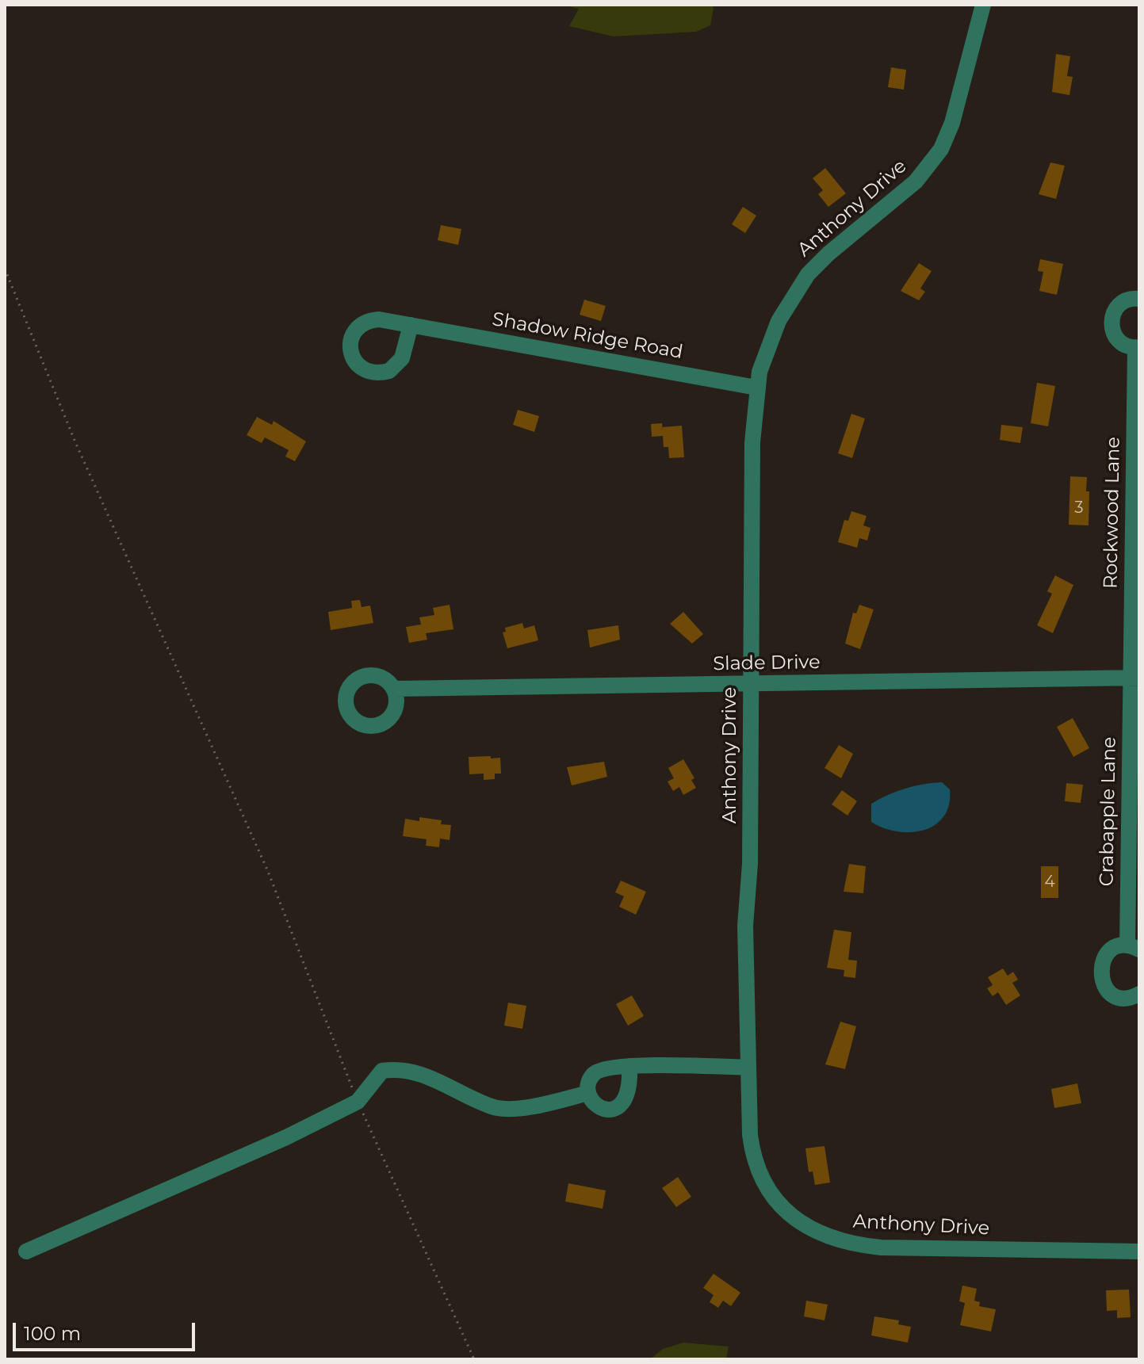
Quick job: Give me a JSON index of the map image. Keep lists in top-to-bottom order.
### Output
{
  "streets": {
    "street": [
      "Anthony Drive",
      "Shadow Ridge Road",
      "Rockwood Lane",
      "Slade Drive",
      "Crabapple Lane"
    ]
  },
  "crossings": [
    ["Anthony Drive", "Shadow Ridge Road"],
    ["Anthony Drive", "Slade Drive"],
    ["Rockwood Lane", "Slade Drive"],
    ["Rockwood Lane", "Crabapple Lane"],
    ["Slade Drive", "Crabapple Lane"]
  ],
  "house_numbers": ["3", "4"],
  "scale_bar": "100 m"
}
